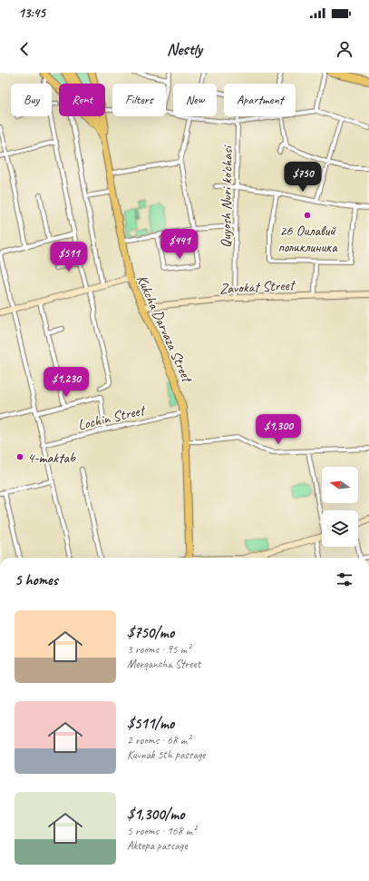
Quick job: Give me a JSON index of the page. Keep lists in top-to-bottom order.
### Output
{
  "streets": {
    "main road": ["Kukcha Darvaza Street"],
    "street": ["Quyosh Nuri ko'chasi", "Zavokat Street", "Lochin Street"]
  },
  "crossings": [
    ["Quyosh Nuri ko'chasi", "Zavokat Street"],
    ["Zavokat Street", "Kukcha Darvaza Street"],
    ["Kukcha Darvaza Street", "Lochin Street"]
  ],
  "places": ["26 Оилавий поликлиника", "4-maktab"],
  "north": "left",
  "page": {
    "status": "13:45",
    "header": "Nestly",
    "chip": [
      "Buy",
      "Rent",
      "Filters",
      "New",
      "Apartment"
    ],
    "price": [
      "$750",
      "$441",
      "$511",
      "$1,230",
      "$1,300"
    ],
    "heading": "5 homes",
    "list": [
      {
        "name": "$750/mo",
        "note": "3 rooms · 95 m² · Mergancha Street"
      },
      {
        "name": "$511/mo",
        "note": "2 rooms · 68 m² · Kuvnak 5th passage"
      },
      {
        "name": "$1,300/mo",
        "note": "5 rooms · 168 m² · Aktepa passage"
      }
    ]
  }
}
